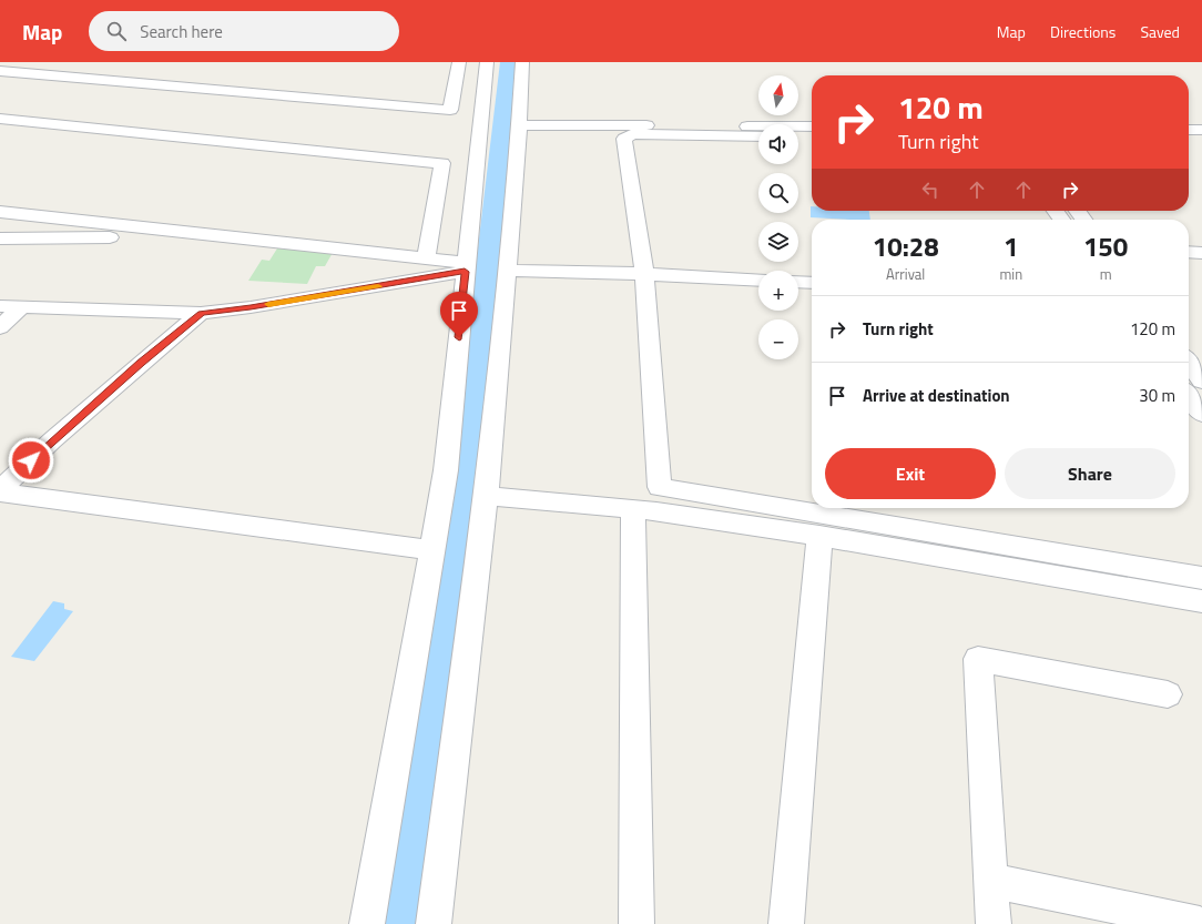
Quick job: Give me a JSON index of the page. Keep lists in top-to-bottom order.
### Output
{
  "north": "top",
  "page": {
    "header": "Map",
    "search": "Search here",
    "nav": ["Map", "Directions", "Saved"],
    "map_buttons": ["+", "−"],
    "turn": ["120 m", "Turn right"],
    "eta": [
      "10:28",
      "Arrival",
      "1",
      "min",
      "150",
      "m"
    ],
    "list": [
      {
        "name": "Turn right",
        "value": "120 m"
      },
      {
        "name": "Arrive at destination",
        "value": "30 m"
      }
    ],
    "buttons": ["Exit", "Share"]
  }
}
